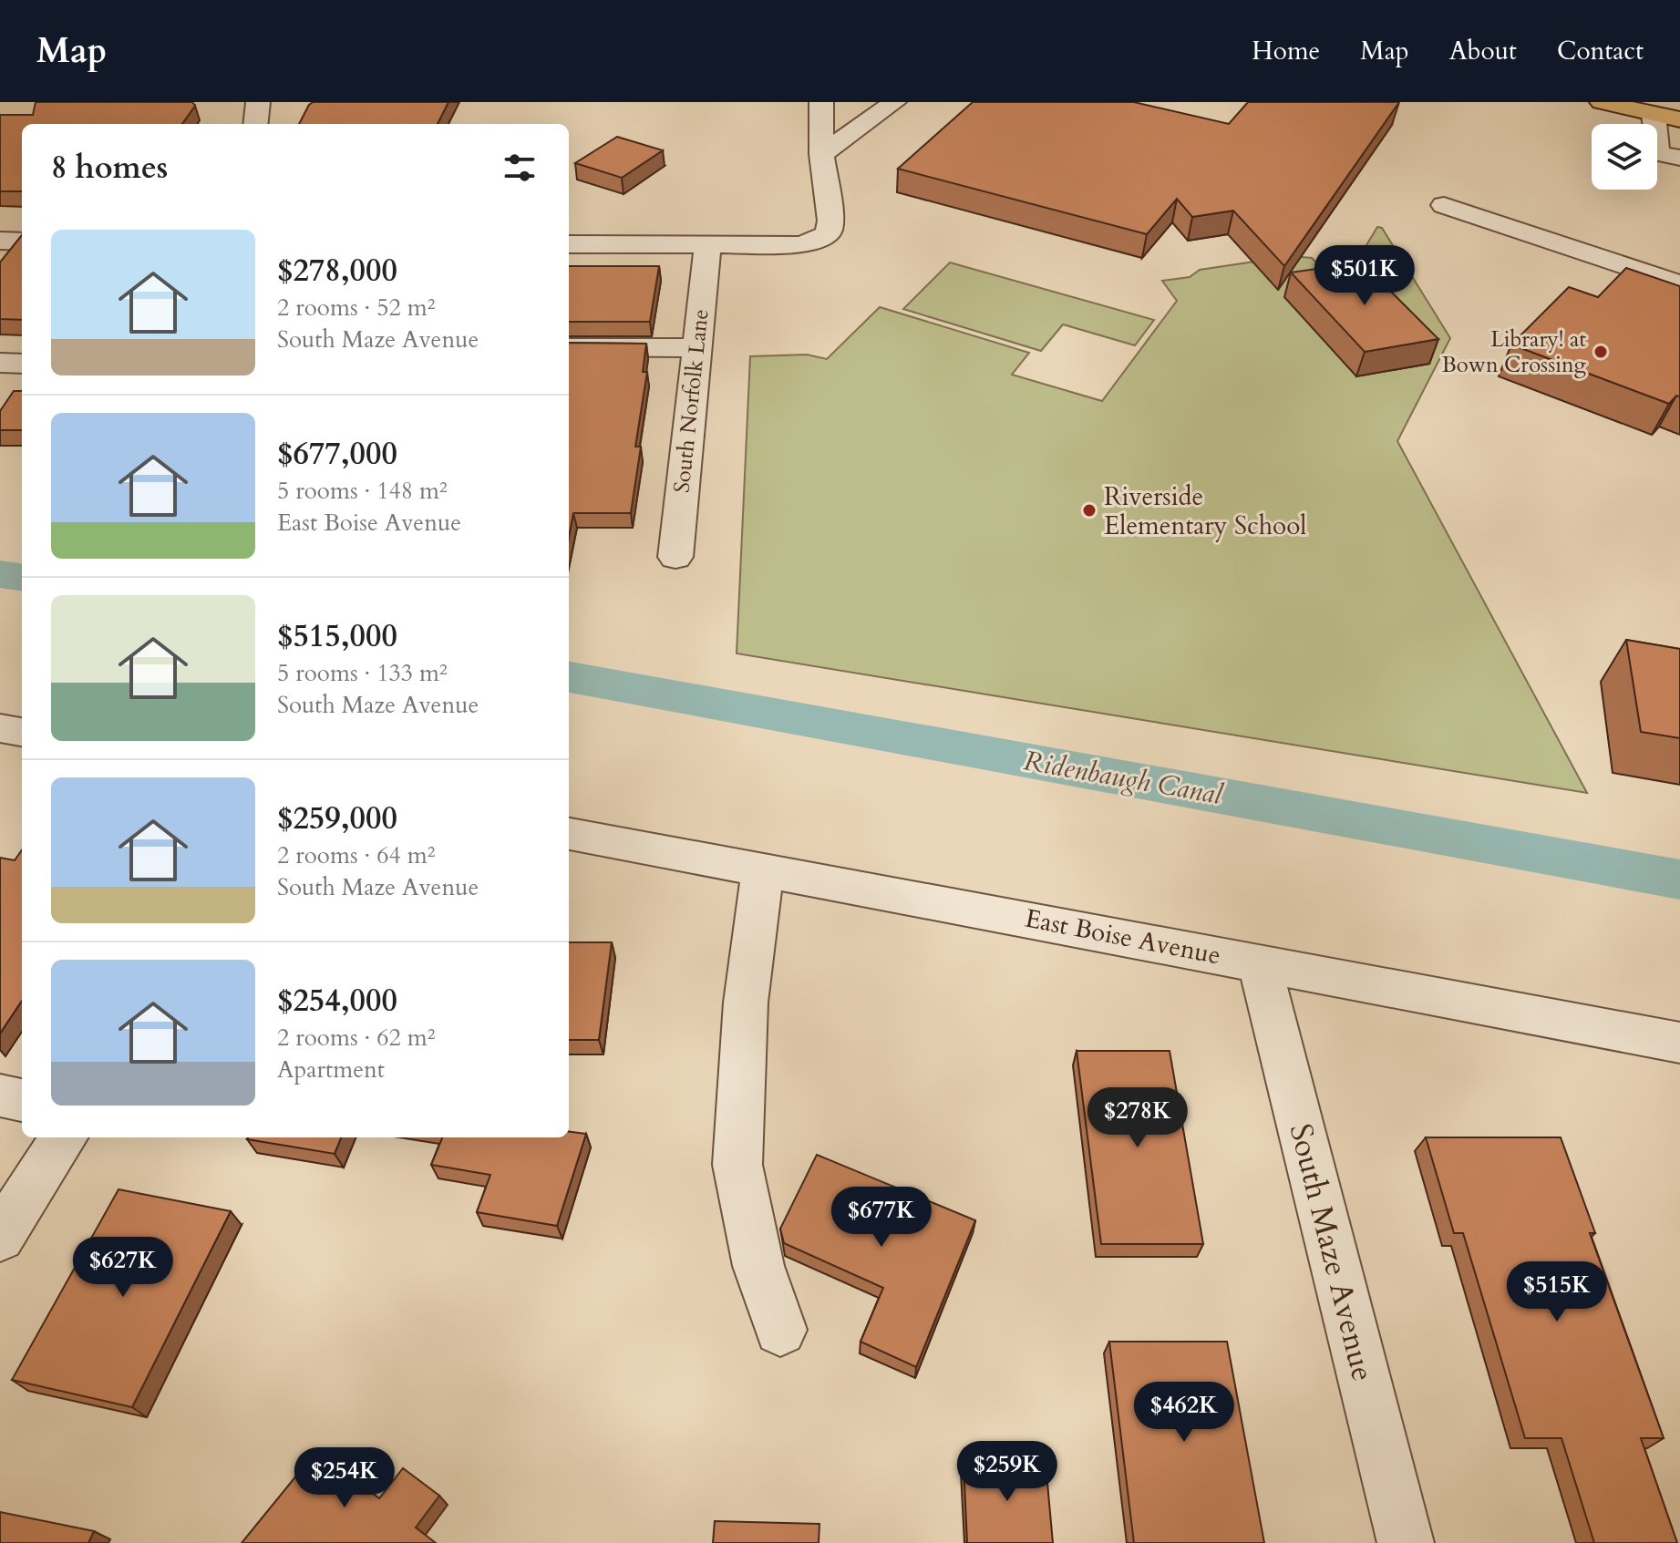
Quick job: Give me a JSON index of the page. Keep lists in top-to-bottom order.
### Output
{
  "streets": {
    "street": ["South Norfolk Lane", "East Boise Avenue", "South Maze Avenue"]
  },
  "crossings": [
    ["East Boise Avenue", "South Maze Avenue"]
  ],
  "water": ["Ridenbaugh Canal"],
  "places": ["Library! at Bown Crossing", "Riverside Elementary School"],
  "page": {
    "header": "Map",
    "nav": [
      "Home",
      "Map",
      "About",
      "Contact"
    ],
    "heading": "8 homes",
    "list": [
      {
        "name": "$278,000",
        "note": "2 rooms · 52 m² · South Maze Avenue"
      },
      {
        "name": "$677,000",
        "note": "5 rooms · 148 m² · East Boise Avenue"
      },
      {
        "name": "$515,000",
        "note": "5 rooms · 133 m² · South Maze Avenue"
      },
      {
        "name": "$259,000",
        "note": "2 rooms · 64 m² · South Maze Avenue"
      },
      {
        "name": "$254,000",
        "note": "2 rooms · 62 m² · Apartment"
      }
    ],
    "price": [
      "$501K",
      "$278K",
      "$677K",
      "$627K",
      "$515K",
      "$462K",
      "$259K",
      "$254K"
    ]
  }
}
